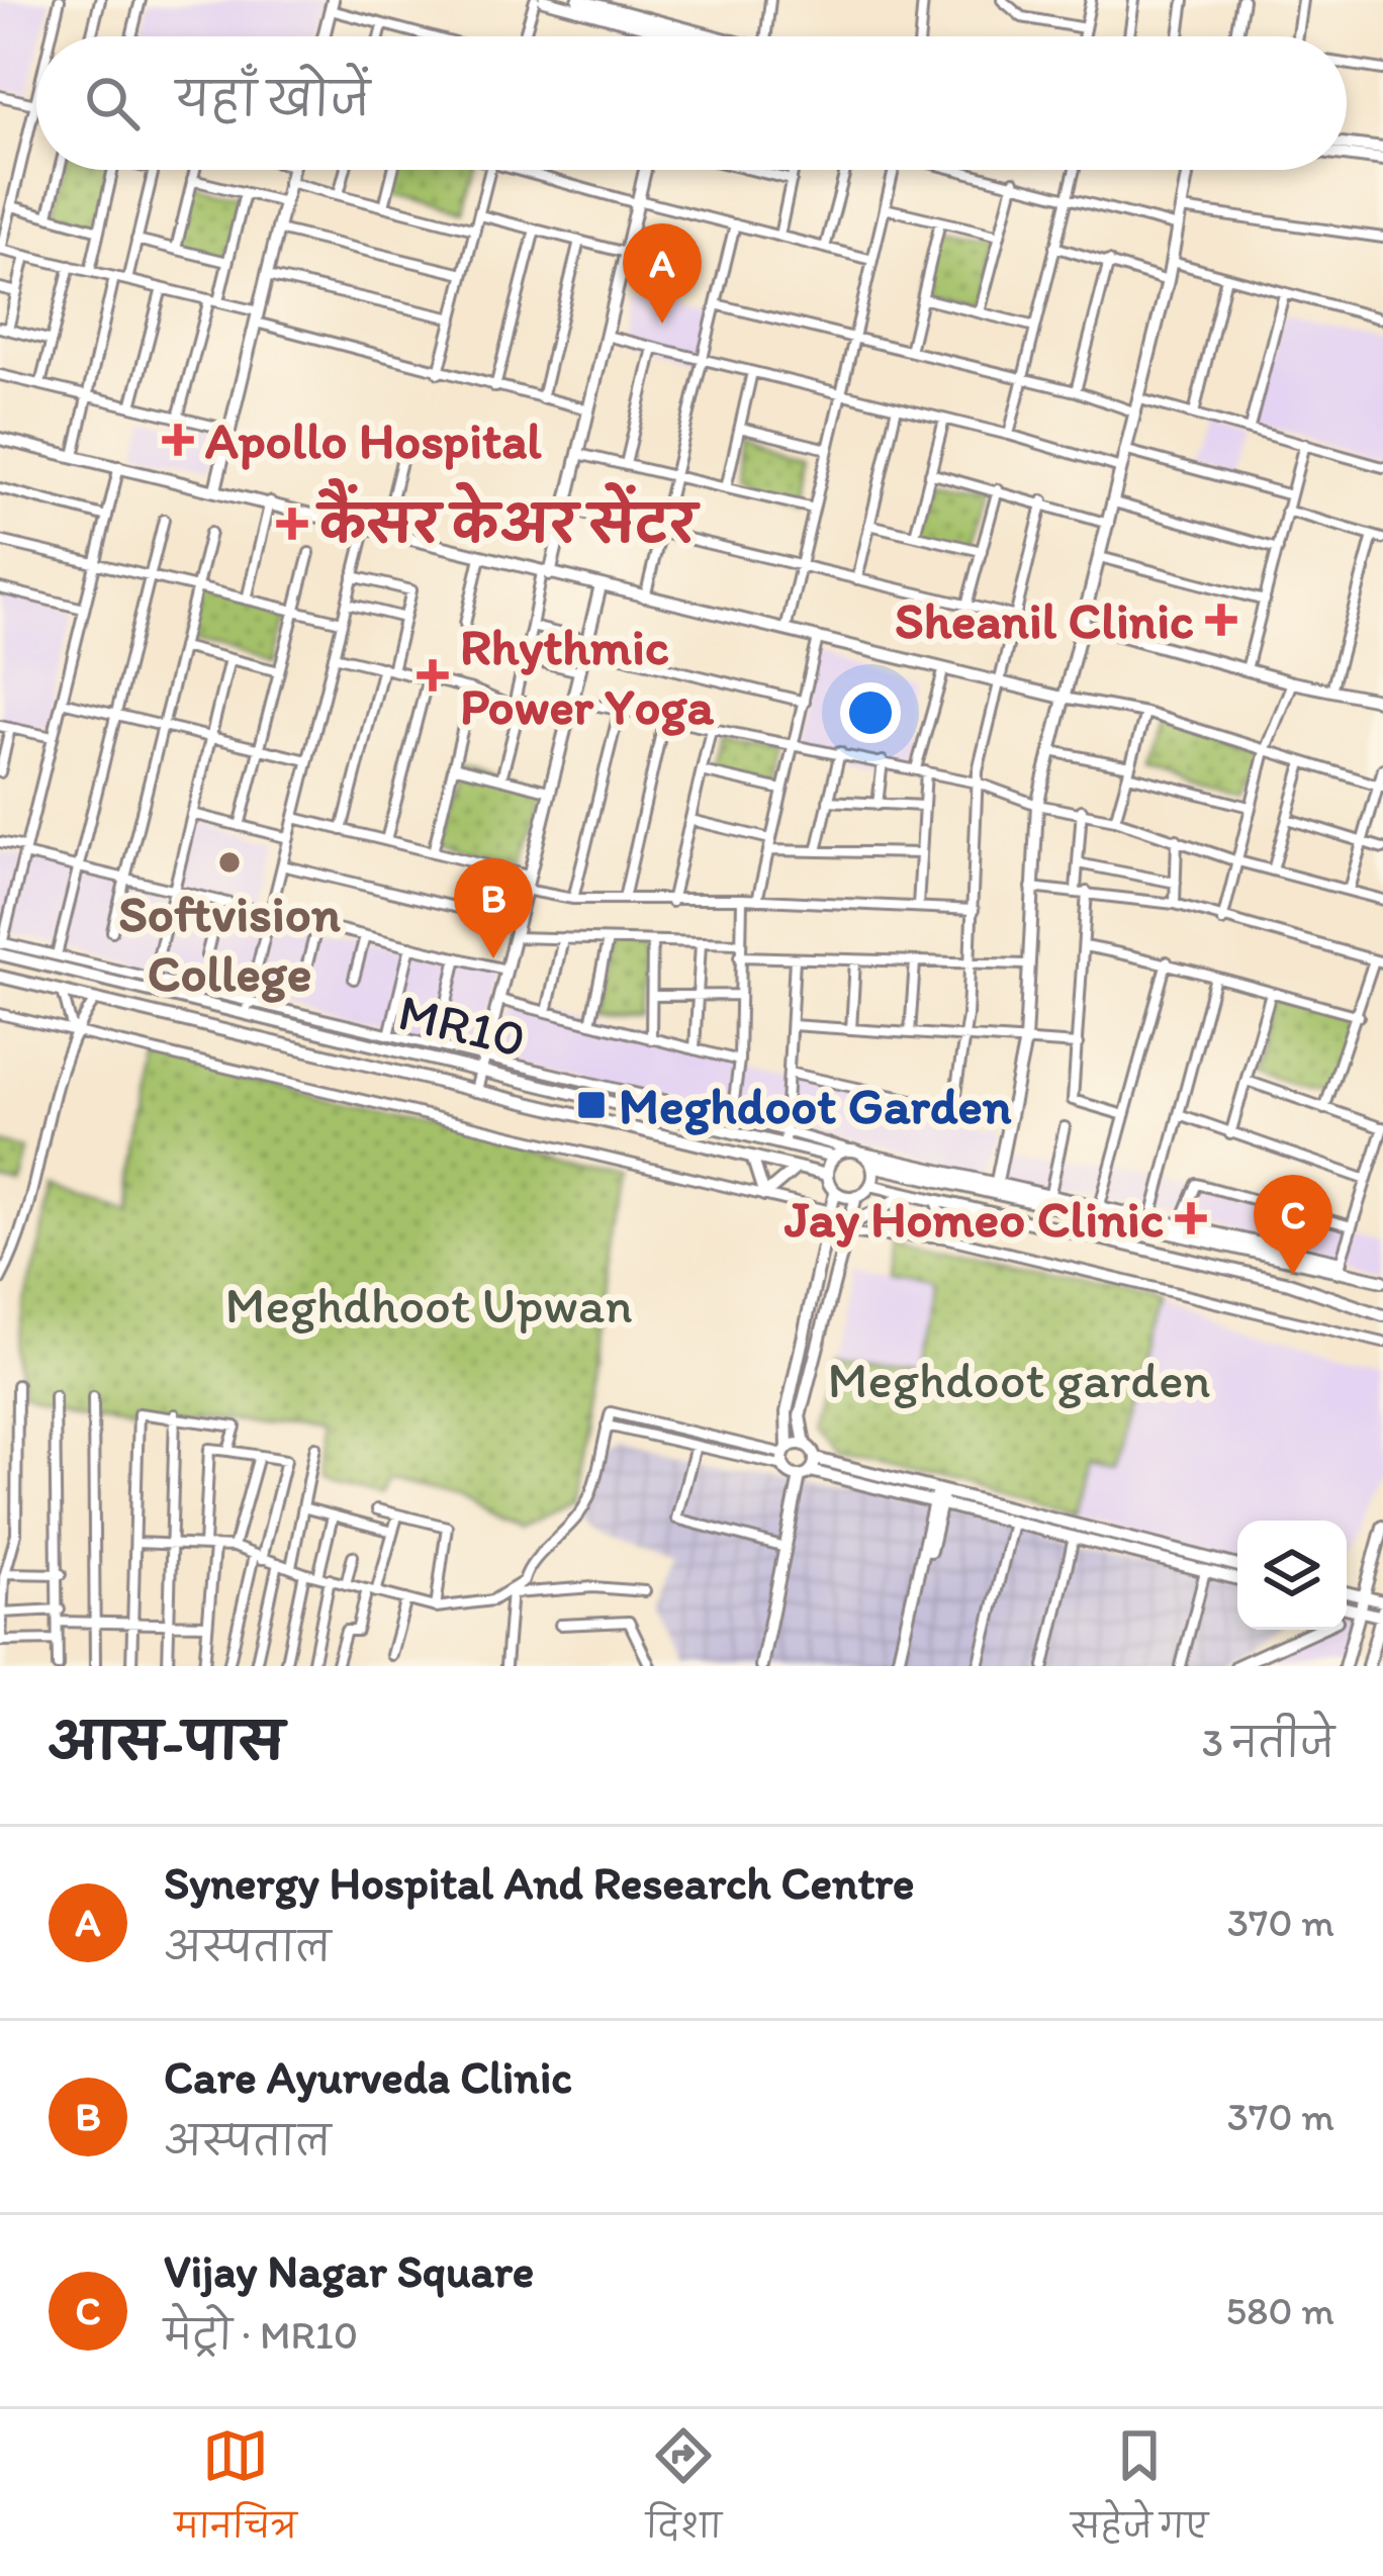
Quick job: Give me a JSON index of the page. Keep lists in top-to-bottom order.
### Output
{
  "streets": {
    "street": ["MR10"]
  },
  "parks": ["Meghdhoot Upwan", "Meghdoot garden"],
  "places": {
    "health": [
      "Apollo Hospital",
      "कैंसर केअर सेंटर",
      "Sheanil Clinic",
      "Rhythmic Power Yoga",
      "Jay Homeo Clinic"
    ],
    "other": ["Softvision College"],
    "transit": ["Meghdoot Garden"]
  },
  "page": {
    "search": "यहाँ खोजें",
    "pins": ["A", "B", "C"],
    "heading": ["आस-पास", "3 नतीजे"],
    "list": [
      {
        "mark": "A",
        "name": "Synergy Hospital And Research Centre",
        "note": "अस्पताल",
        "value": "370 m"
      },
      {
        "mark": "B",
        "name": "Care Ayurveda Clinic",
        "note": "अस्पताल",
        "value": "370 m"
      },
      {
        "mark": "C",
        "name": "Vijay Nagar Square",
        "note": "मेट्रो · MR10",
        "value": "580 m"
      }
    ],
    "nav": ["मानचित्र", "दिशा", "सहेजे गए"]
  }
}
